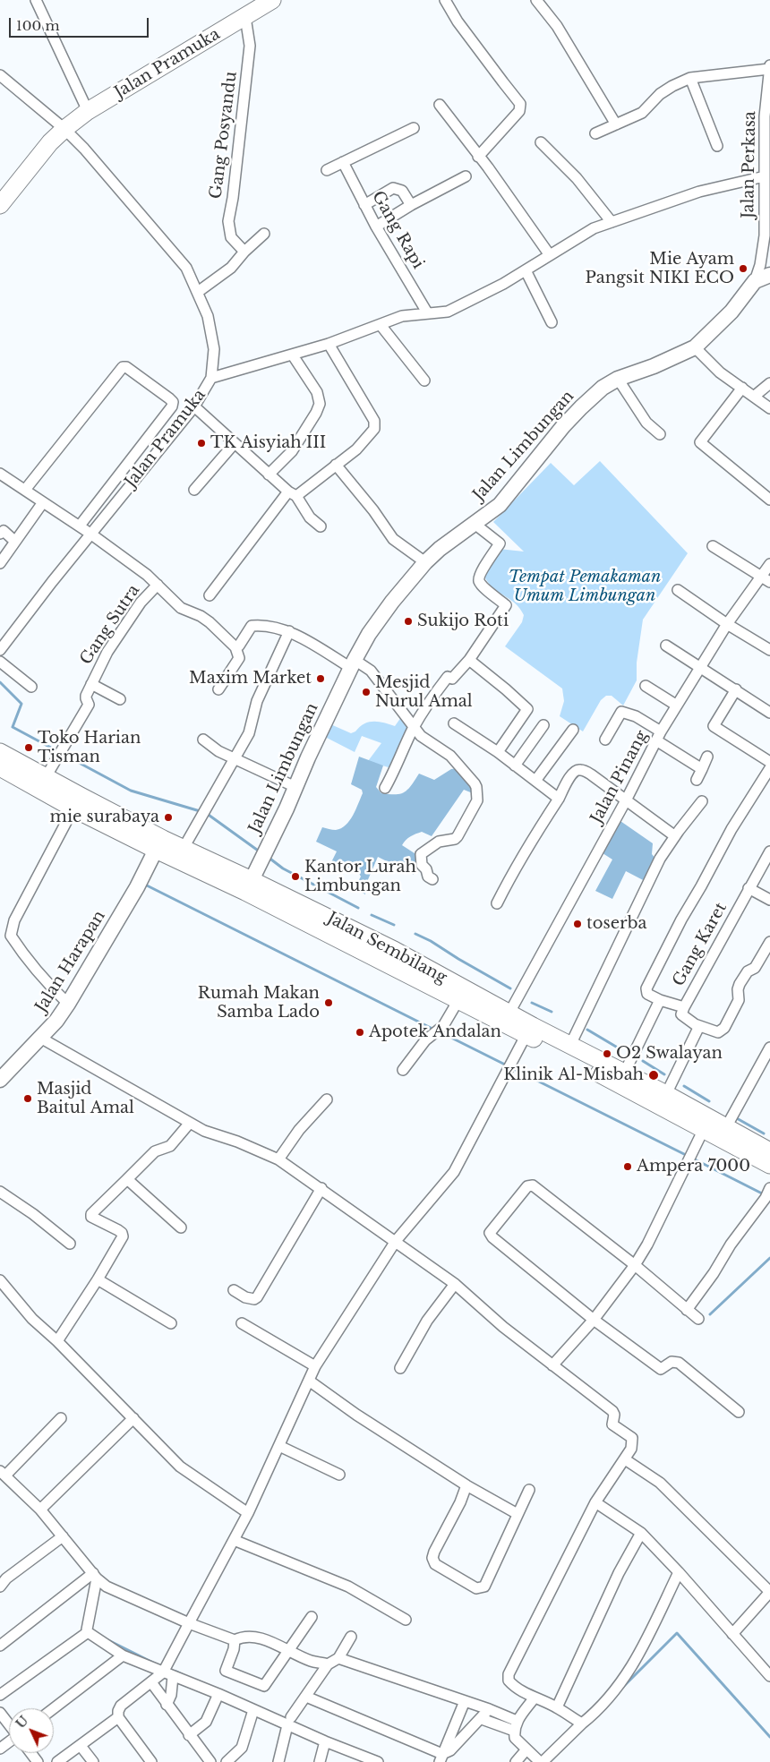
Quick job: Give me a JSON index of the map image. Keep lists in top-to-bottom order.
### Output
{
  "streets": {
    "main road": ["Jalan Pramuka", "Jalan Sembilang"],
    "street": [
      "Gang Posyandu",
      "Jalan Perkasa",
      "Gang Rapi",
      "Jalan Limbungan",
      "Gang Sutra",
      "Jalan Pinang",
      "Gang Karet",
      "Jalan Harapan"
    ]
  },
  "crossings": [
    ["Jalan Pramuka", "Gang Posyandu"],
    ["Jalan Perkasa", "Jalan Limbungan"],
    ["Jalan Limbungan", "Jalan Sembilang"],
    ["Gang Sutra", "Jalan Sembilang"],
    ["Jalan Pinang", "Jalan Sembilang"],
    ["Gang Karet", "Jalan Sembilang"],
    ["Jalan Sembilang", "Jalan Harapan"]
  ],
  "parks": ["Tempat Pemakaman Umum Limbungan"],
  "places": [
    "Mie Ayam Pangsit NIKI ECO",
    "TK Aisyiah III",
    "Sukijo Roti",
    "Maxim Market",
    "Mesjid Nurul Amal",
    "Toko Harian Tisman",
    "mie surabaya",
    "Kantor Lurah Limbungan",
    "toserba",
    "Rumah Makan Samba Lado",
    "Apotek Andalan",
    "O2 Swalayan",
    "Klinik Al-Misbah",
    "Masjid Baitul Amal",
    "Ampera 7000"
  ],
  "scale_bar": "100 m",
  "north": "top left"
}
